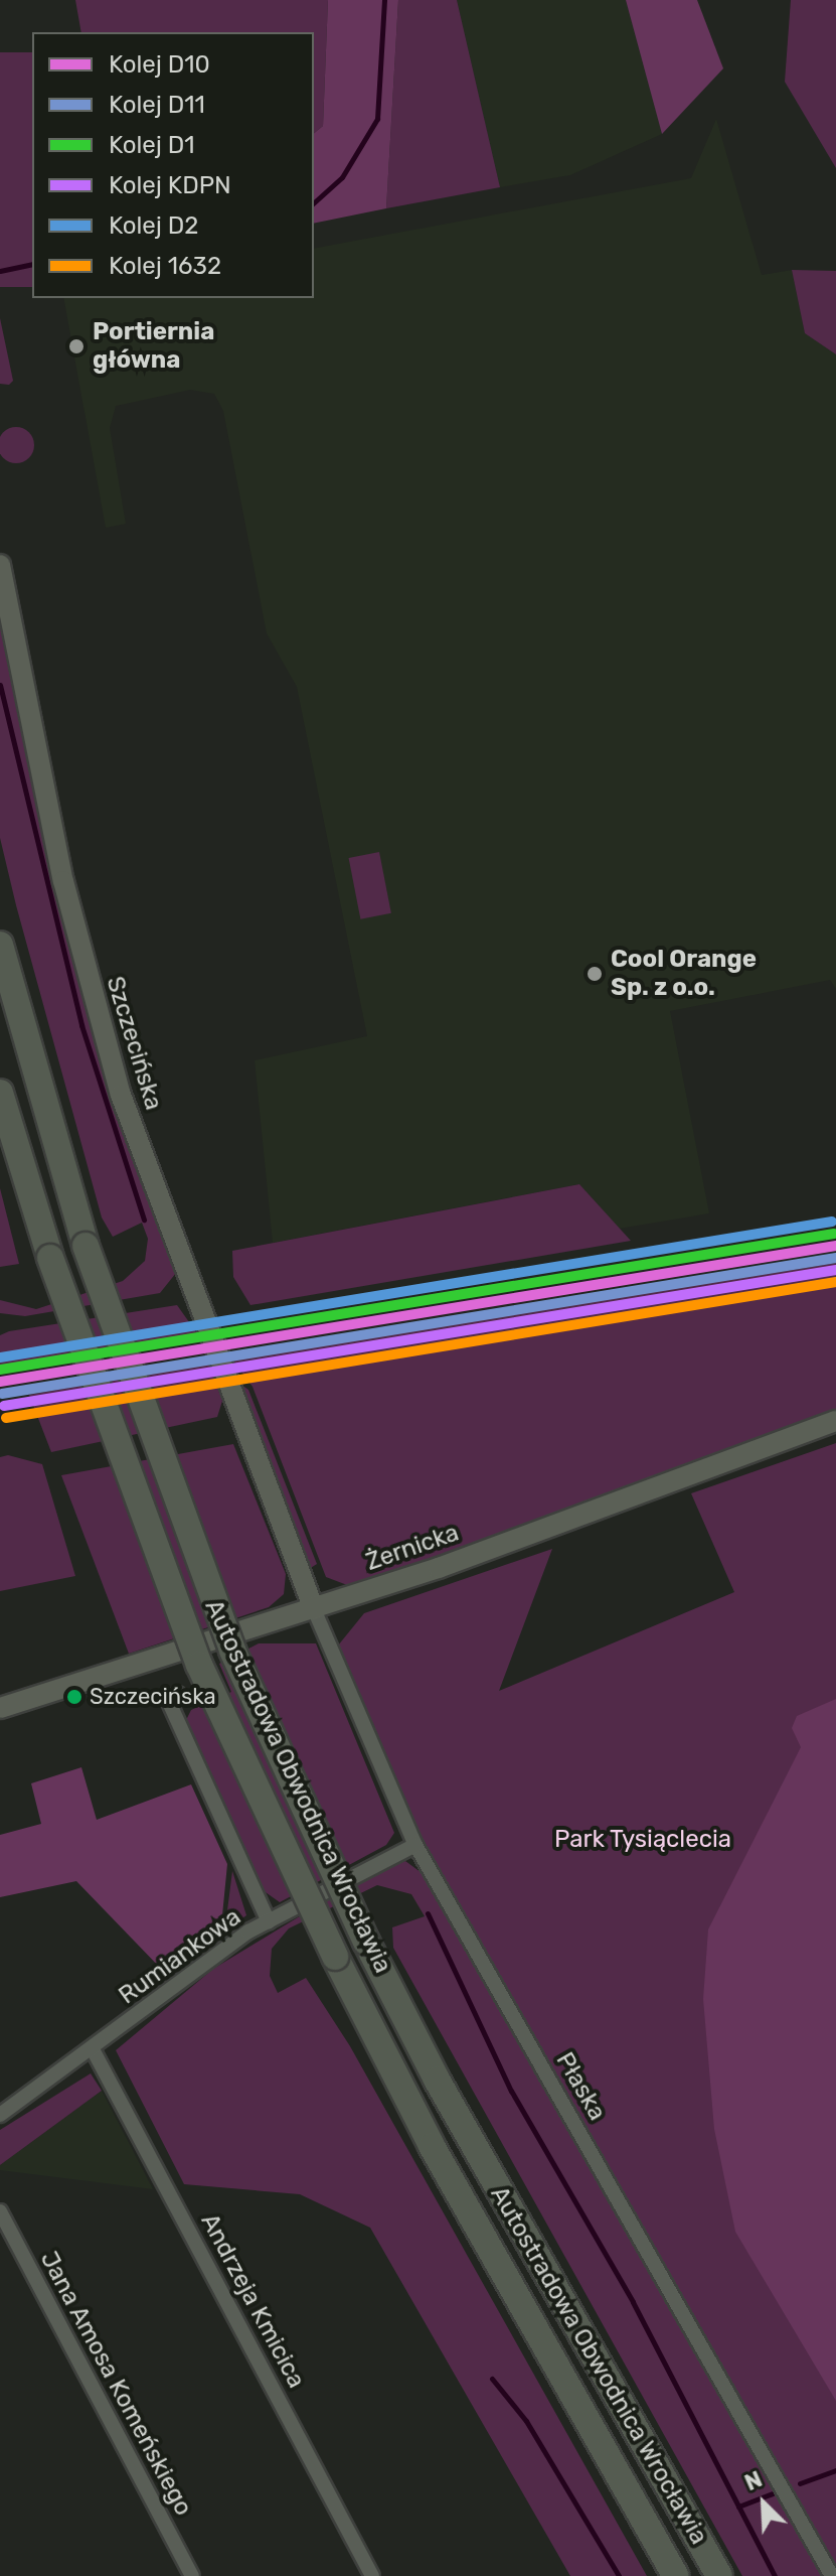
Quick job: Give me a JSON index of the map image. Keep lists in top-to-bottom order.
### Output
{
  "streets": {
    "highway": ["Autostradowa Obwodnica Wrocławia"],
    "street": [
      "Szczecińska",
      "Żernicka",
      "Rumiankowa",
      "Płaska",
      "Andrzeja Kmicica",
      "Jana Amosa Komeńskiego"
    ]
  },
  "crossings": [
    ["Szczecińska", "Żernicka"],
    ["Szczecińska", "Płaska"],
    ["Żernicka", "Płaska"],
    ["Rumiankowa", "Andrzeja Kmicica"]
  ],
  "parks": ["Park Tysiąclecia"],
  "places": ["Portiernia główna", "Cool Orange Sp. z o.o.", "Szczecińska"],
  "lines": [
    "rail line D2",
    "rail line D1",
    "rail line D10",
    "rail line D11",
    "rail line KDPN",
    "rail line 1632"
  ],
  "legend": [
    "Kolej D10",
    "Kolej D11",
    "Kolej D1",
    "Kolej KDPN",
    "Kolej D2",
    "Kolej 1632"
  ],
  "north": "top left"
}
